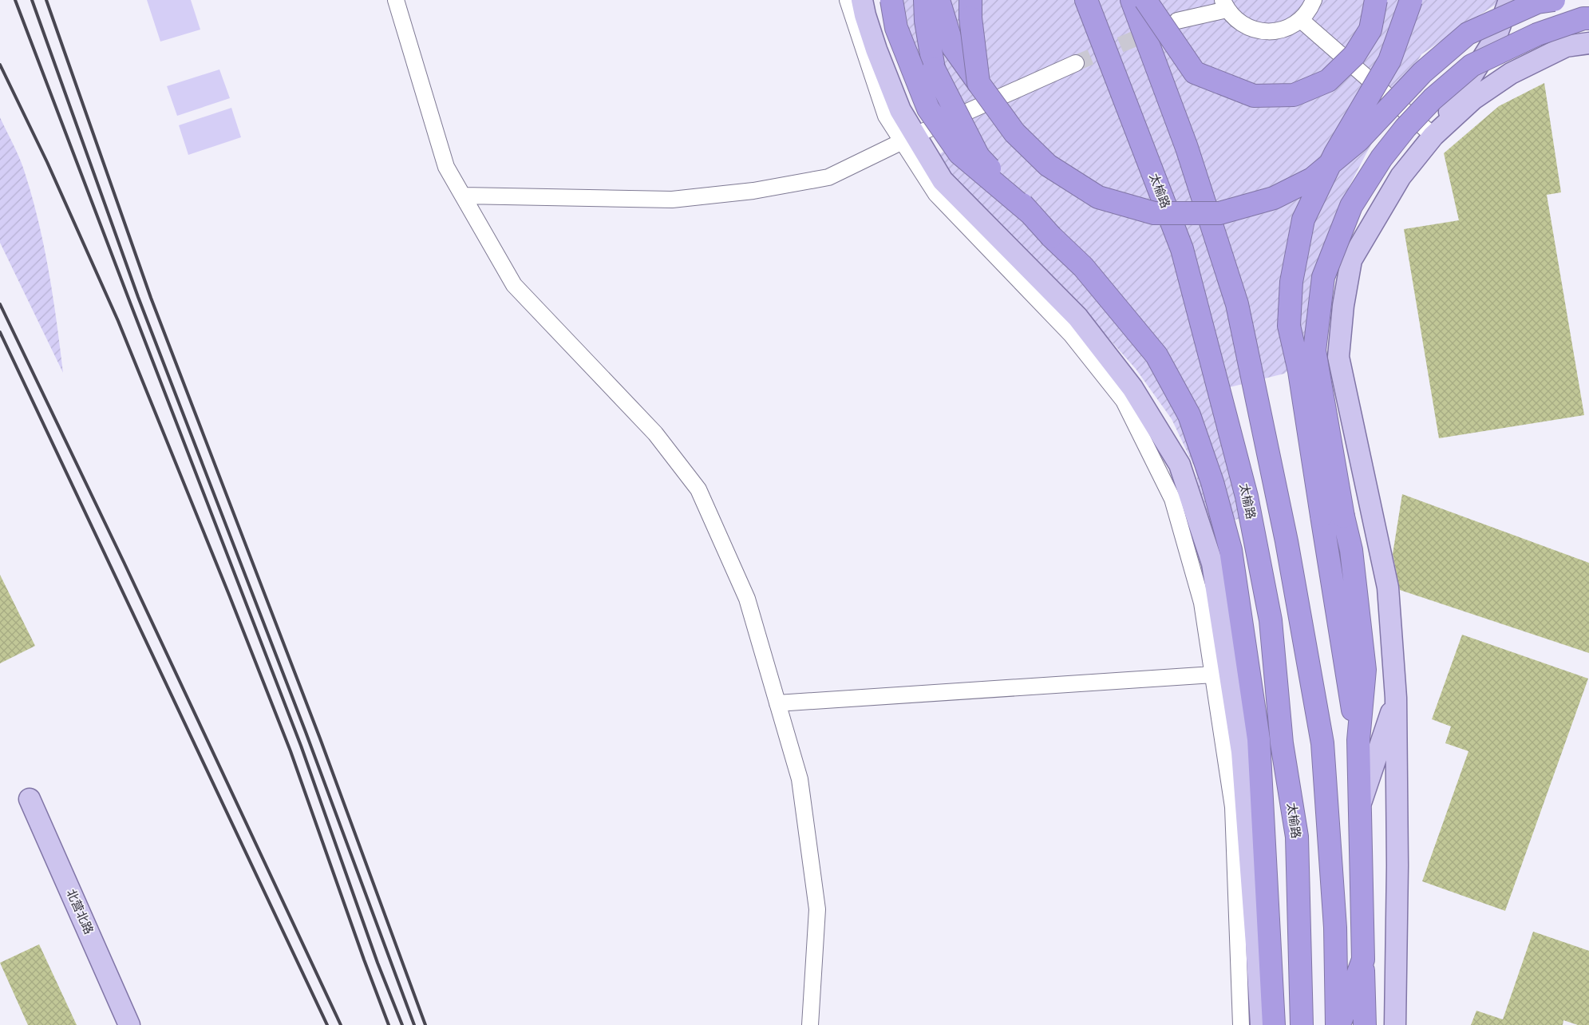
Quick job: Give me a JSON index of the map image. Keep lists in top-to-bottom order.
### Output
{
  "streets": {
    "highway": ["太榆路"],
    "main road": ["北营北路"]
  }
}
